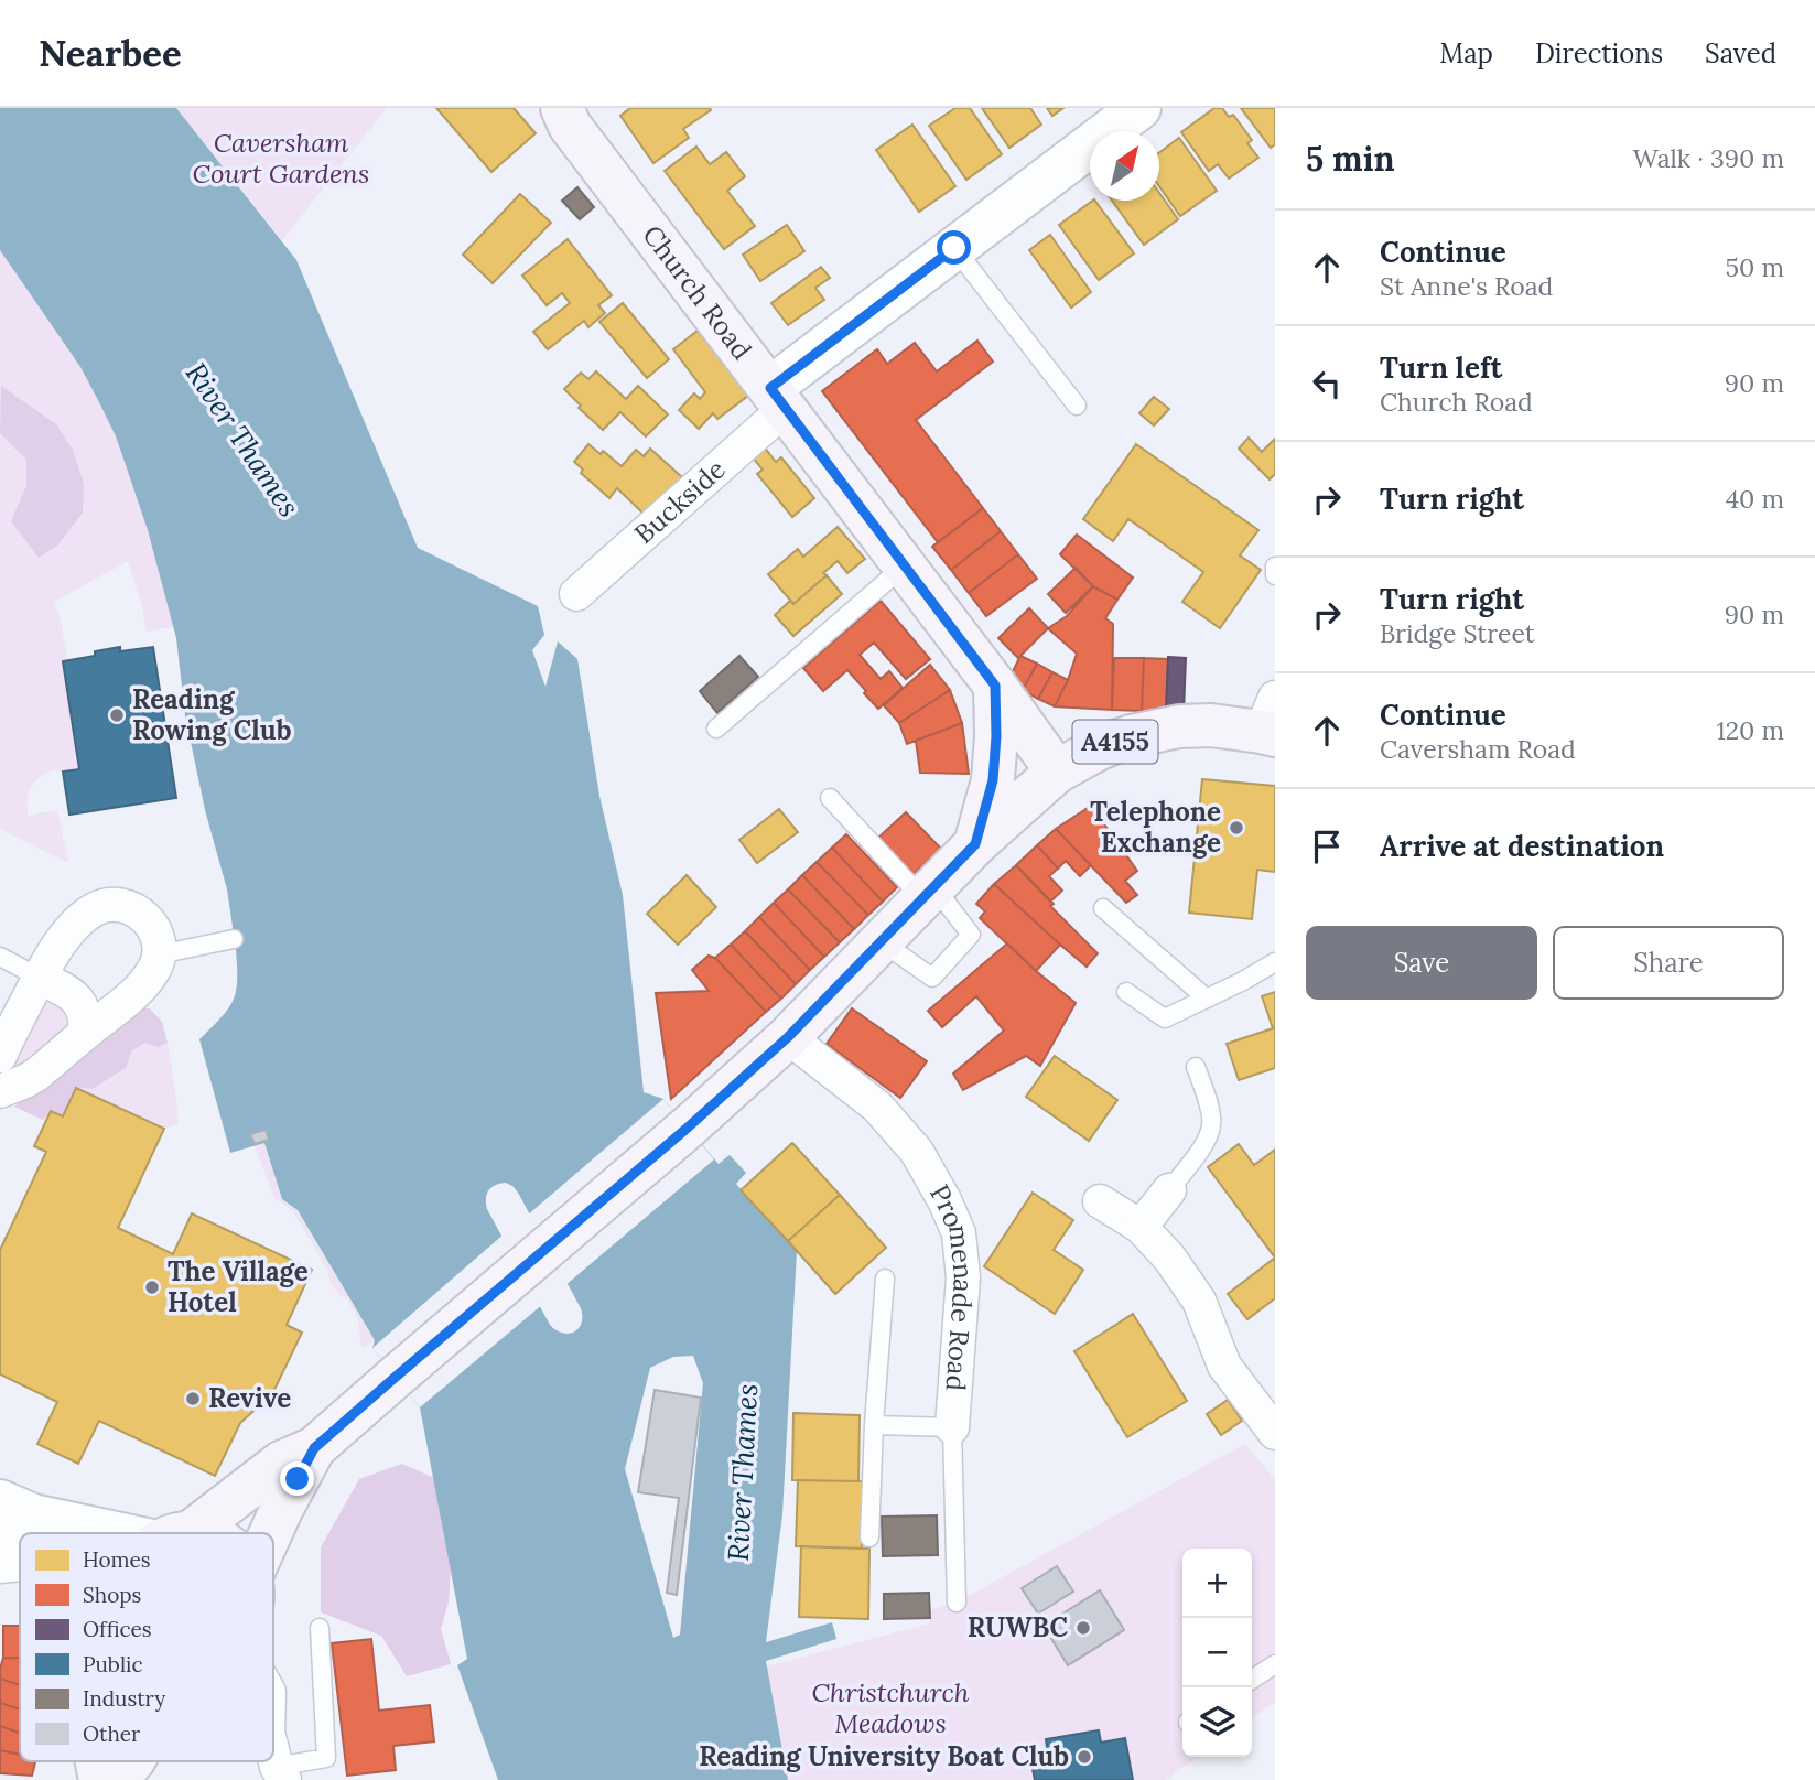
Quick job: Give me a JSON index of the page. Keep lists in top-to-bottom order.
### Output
{
  "streets": {
    "main road": ["Church Road", "A4155"],
    "street": ["Buckside", "Promenade Road"]
  },
  "crossings": [
    ["Church Road", "Buckside"],
    ["Church Road", "A4155"],
    ["A4155", "Promenade Road"]
  ],
  "water": ["River Thames"],
  "parks": ["Caversham Court Gardens", "Christchurch Meadows"],
  "places": [
    "Reading Rowing Club",
    "Telephone Exchange",
    "The Village Hotel",
    "Revive",
    "RUWBC",
    "Reading University Boat Club"
  ],
  "legend": [
    "Homes",
    "Shops",
    "Offices",
    "Public",
    "Industry",
    "Other"
  ],
  "north": "top right",
  "page": {
    "header": "Nearbee",
    "nav": ["Map", "Directions", "Saved"],
    "heading": ["5 min", "Walk · 390 m"],
    "list": [
      ["Continue", "St Anne's Road", "50 m"],
      ["Turn left", "Church Road", "90 m"],
      ["Turn right", "40 m"],
      ["Turn right", "Bridge Street", "90 m"],
      ["Continue", "Caversham Road", "120 m"],
      "Arrive at destination"
    ],
    "buttons": ["Save", "Share"],
    "map_buttons": ["+", "−"]
  }
}
